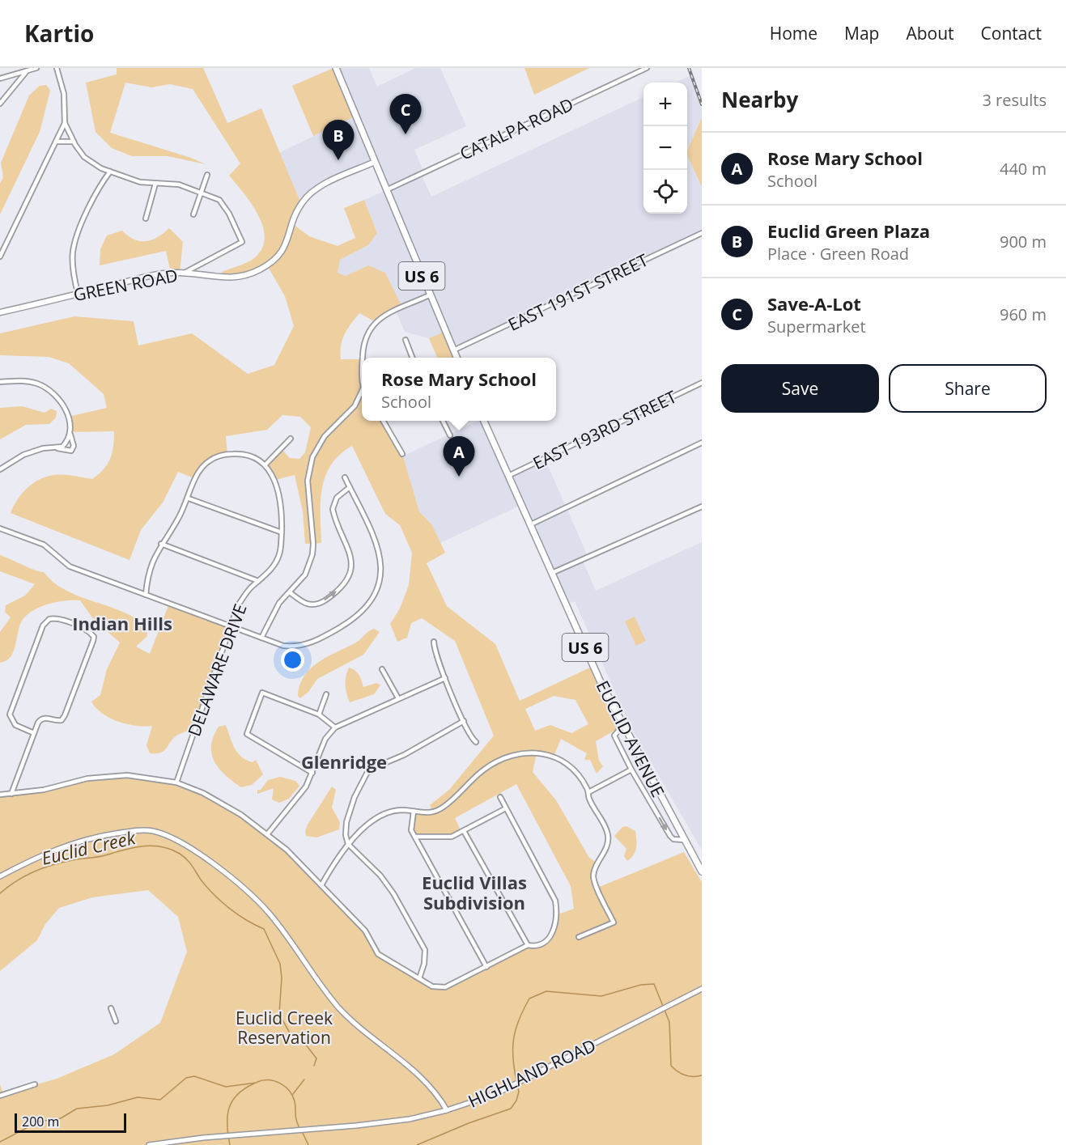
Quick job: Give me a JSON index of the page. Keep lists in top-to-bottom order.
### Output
{
  "streets": {
    "main road": ["US 6", "GREEN ROAD", "EUCLID AVENUE"],
    "street": [
      "CATALPA ROAD",
      "EAST 191ST STREET",
      "EAST 193RD STREET",
      "DELAWARE DRIVE",
      "HIGHLAND ROAD"
    ]
  },
  "crossings": [
    ["CATALPA ROAD", "US 6"],
    ["US 6", "GREEN ROAD"],
    ["US 6", "EAST 191ST STREET"],
    ["EAST 193RD STREET", "EUCLID AVENUE"]
  ],
  "districts": ["Indian Hills", "Glenridge", "Euclid Villas Subdivision"],
  "water": ["Euclid Creek"],
  "parks": ["Euclid Creek Reservation"],
  "scale_bar": "200 m",
  "page": {
    "header": "Kartio",
    "nav": [
      "Home",
      "Map",
      "About",
      "Contact"
    ],
    "heading": ["Nearby", "3 results"],
    "map_buttons": ["+", "−"],
    "pins": ["C", "B", "A"],
    "list": [
      {
        "mark": "A",
        "name": "Rose Mary School",
        "note": "School",
        "value": "440 m"
      },
      {
        "mark": "B",
        "name": "Euclid Green Plaza",
        "note": "Place · Green Road",
        "value": "900 m"
      },
      {
        "mark": "C",
        "name": "Save-A-Lot",
        "note": "Supermarket",
        "value": "960 m"
      }
    ],
    "buttons": ["Save", "Share"],
    "popup": ["Rose Mary School", "School"],
    "scale": "200 m"
  }
}
